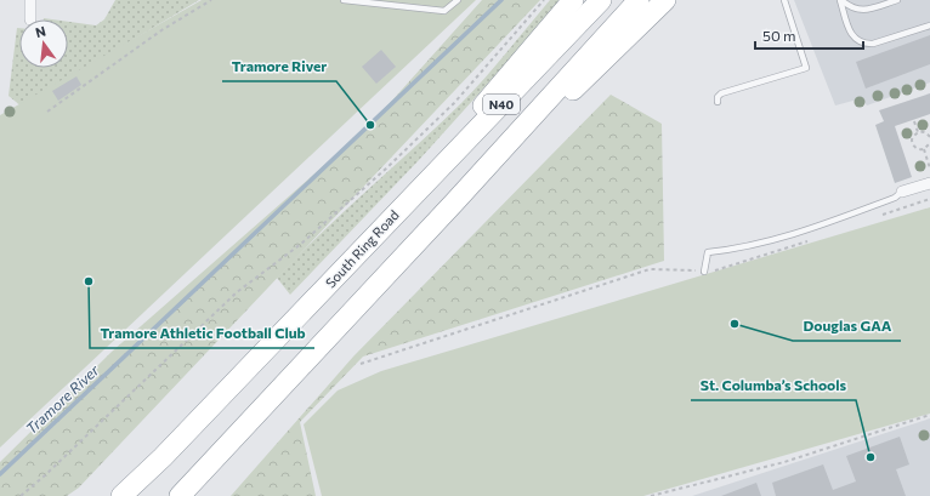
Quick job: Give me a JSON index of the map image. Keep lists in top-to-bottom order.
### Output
{
  "streets": {
    "highway": ["N40", "South Ring Road"]
  },
  "water": ["Tramore River"],
  "places": [
    "Tramore River",
    "Tramore Athletic Football Club",
    "Douglas GAA",
    "St. Columba’s Schools"
  ],
  "scale_bar": "50 m",
  "north": "top"
}
